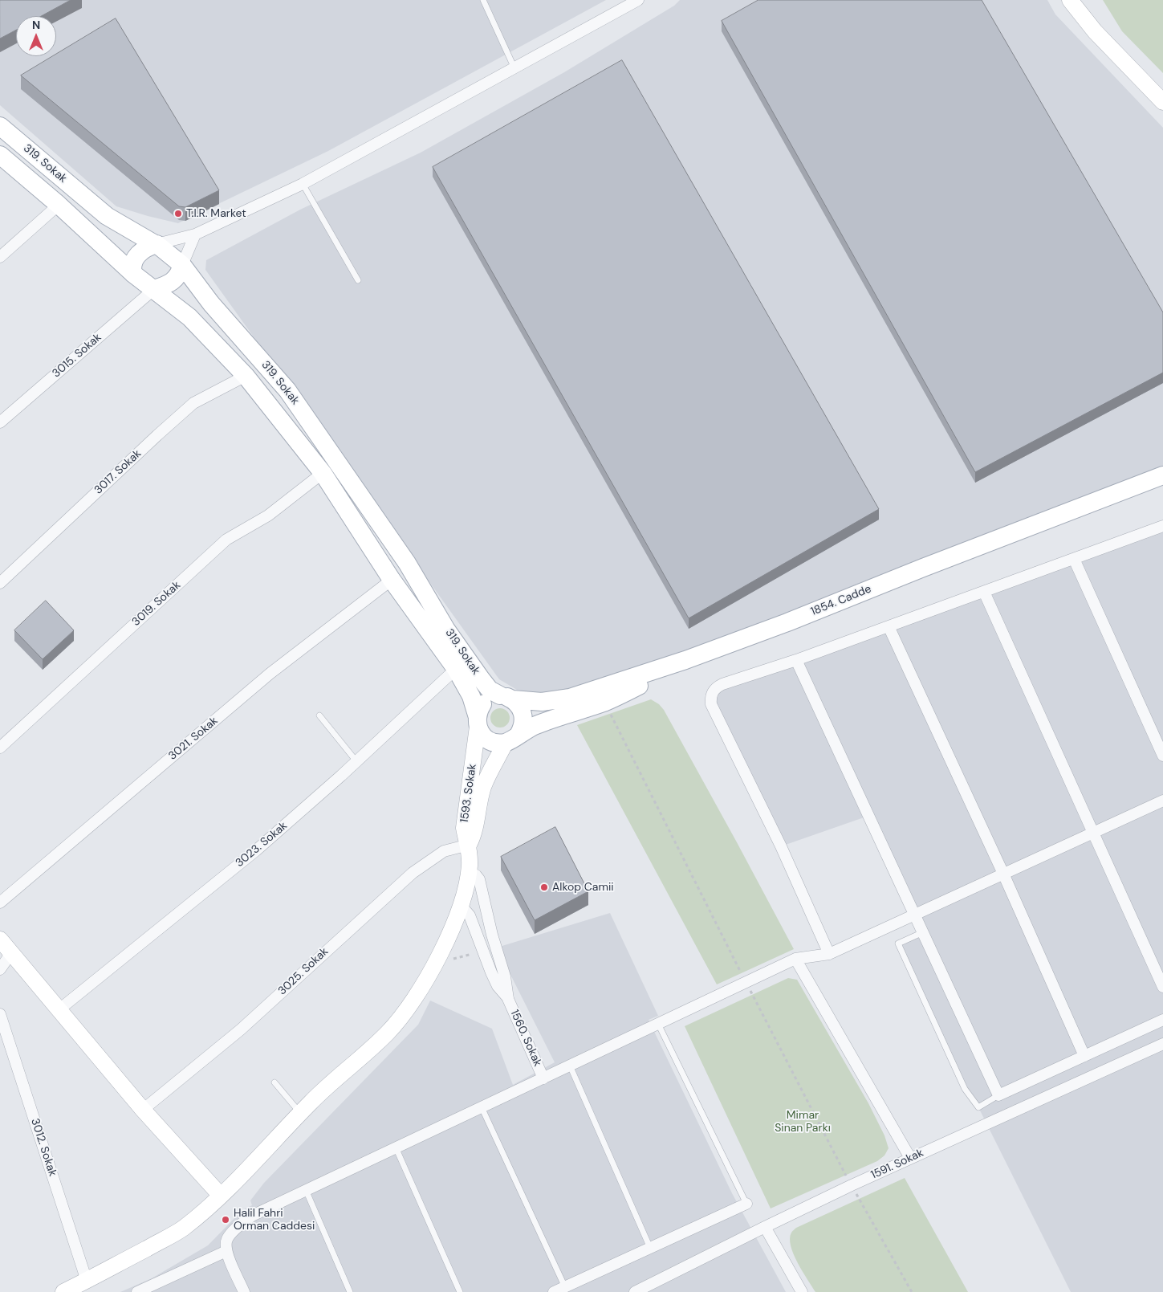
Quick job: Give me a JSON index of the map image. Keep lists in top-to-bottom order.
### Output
{
  "streets": {
    "main road": ["319. Sokak", "1854. Cadde", "1593. Sokak"],
    "street": [
      "3015. Sokak",
      "3017. Sokak",
      "3019. Sokak",
      "3021. Sokak",
      "3023. Sokak",
      "3025. Sokak",
      "1560. Sokak",
      "3012. Sokak",
      "1591. Sokak"
    ]
  },
  "crossings": [
    ["319. Sokak", "3015. Sokak"],
    ["319. Sokak", "3017. Sokak"],
    ["319. Sokak", "1854. Cadde"],
    ["319. Sokak", "3019. Sokak"],
    ["319. Sokak", "3021. Sokak"],
    ["319. Sokak", "1593. Sokak"],
    ["319. Sokak", "3023. Sokak"],
    ["1854. Cadde", "1593. Sokak"],
    ["1593. Sokak", "3025. Sokak"]
  ],
  "parks": ["Mimar Sinan Parkı"],
  "places": ["T.I.R. Market", "Alkop Camii", "Halil Fahri Orman Caddesi"],
  "north": "top"
}
